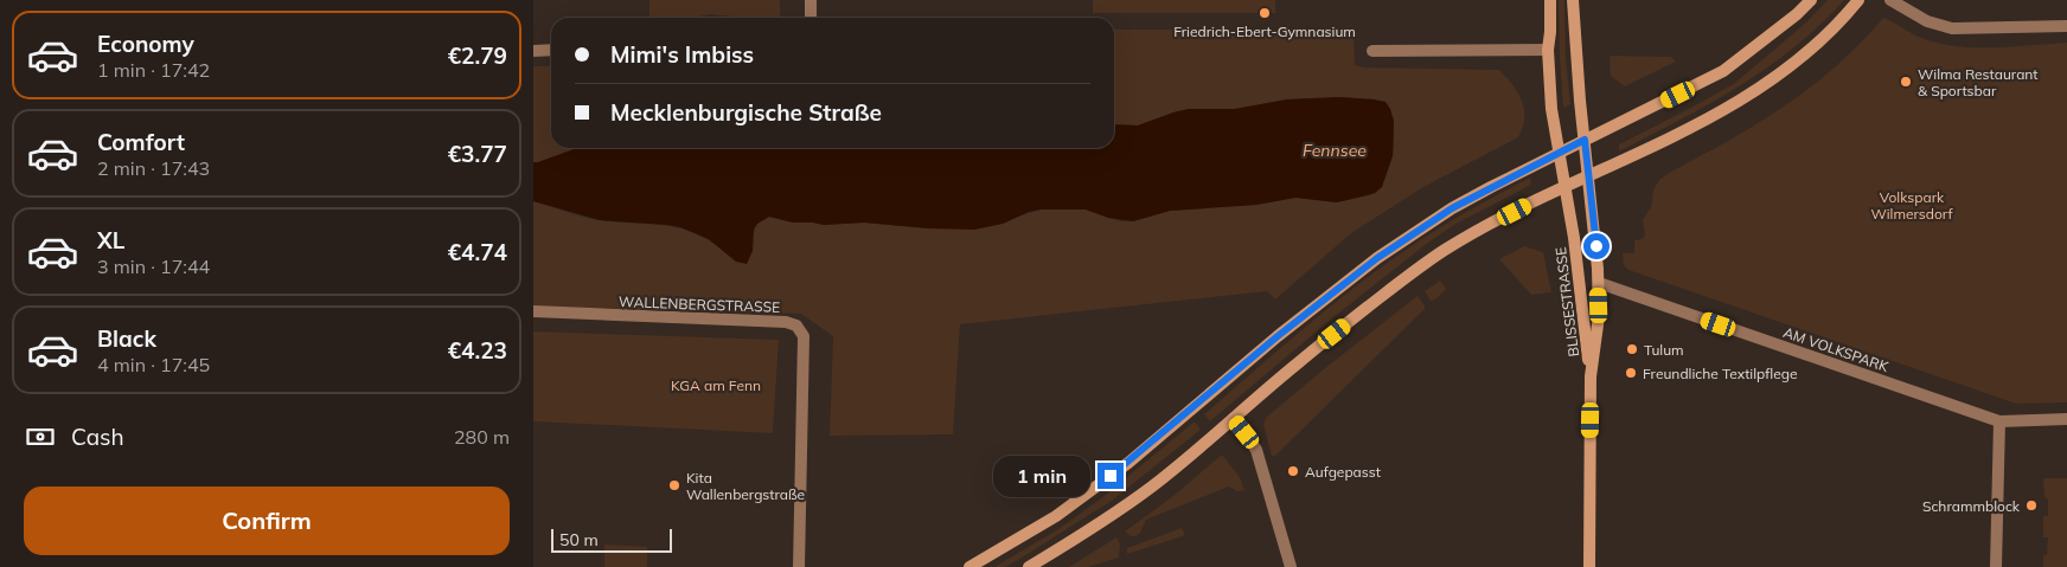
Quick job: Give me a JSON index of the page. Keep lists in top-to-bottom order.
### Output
{
  "streets": {
    "main road": ["BLISSESTRASSE"],
    "street": ["WALLENBERGSTRASSE", "AM VOLKSPARK"]
  },
  "crossings": [
    ["BLISSESTRASSE", "AM VOLKSPARK"]
  ],
  "water": ["Fennsee"],
  "parks": ["Volkspark Wilmersdorf", "KGA am Fenn"],
  "places": [
    "Friedrich-Ebert-Gymnasium",
    "Wilma Restaurant & Sportsbar",
    "Tulum",
    "Freundliche Textilpflege",
    "Aufgepasst",
    "Kita Wallenbergstraße",
    "Schrammblock"
  ],
  "scale_bar": "50 m",
  "page": {
    "list": [
      {
        "name": "Economy",
        "note": "1 min · 17:42",
        "value": "€2.79"
      },
      {
        "name": "Comfort",
        "note": "2 min · 17:43",
        "value": "€3.77"
      },
      {
        "name": "XL",
        "note": "3 min · 17:44",
        "value": "€4.74"
      },
      {
        "name": "Black",
        "note": "4 min · 17:45",
        "value": "€4.23"
      }
    ],
    "banner": ["Mimi's Imbiss", "Mecklenburgische Straße"],
    "pay": ["Cash", "280 m"],
    "bubble": "1 min",
    "buttons": "Confirm",
    "scale": "50 m"
  }
}
